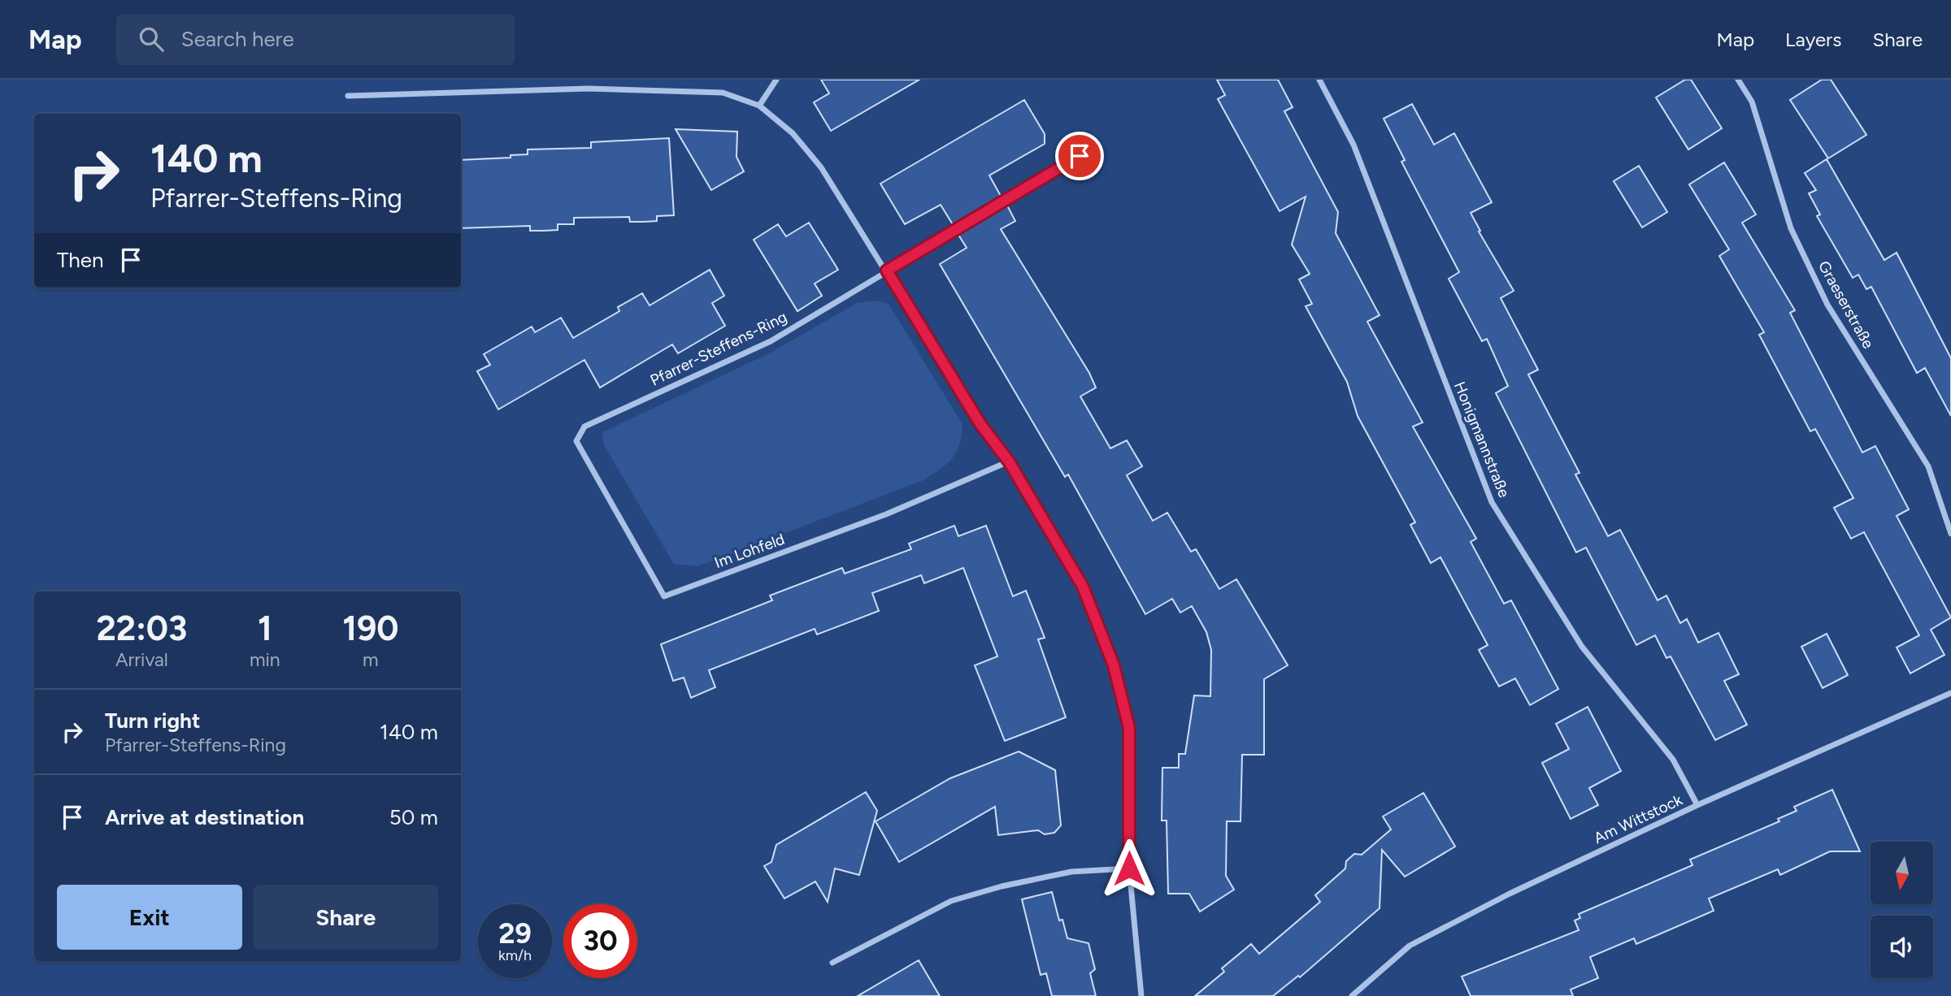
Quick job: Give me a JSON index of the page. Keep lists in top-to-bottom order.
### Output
{
  "streets": {
    "street": [
      "Graeserstraße",
      "Pfarrer-Steffens-Ring",
      "Honigmannstraße",
      "Im Lohfeld",
      "Am Wittstock"
    ]
  },
  "crossings": [
    ["Pfarrer-Steffens-Ring", "Im Lohfeld"],
    ["Honigmannstraße", "Am Wittstock"]
  ],
  "north": "bottom",
  "page": {
    "header": "Map",
    "search": "Search here",
    "nav": ["Map", "Layers", "Share"],
    "turn": ["140 m", "Pfarrer-Steffens-Ring"],
    "then": "Then",
    "eta": [
      "22:03",
      "Arrival",
      "1",
      "min",
      "190",
      "m"
    ],
    "list": [
      {
        "name": "Turn right",
        "note": "Pfarrer-Steffens-Ring",
        "value": "140 m"
      },
      {
        "name": "Arrive at destination",
        "value": "50 m"
      }
    ],
    "buttons": ["Exit", "Share"],
    "speed": "29 km/h",
    "limit": "30"
  }
}
